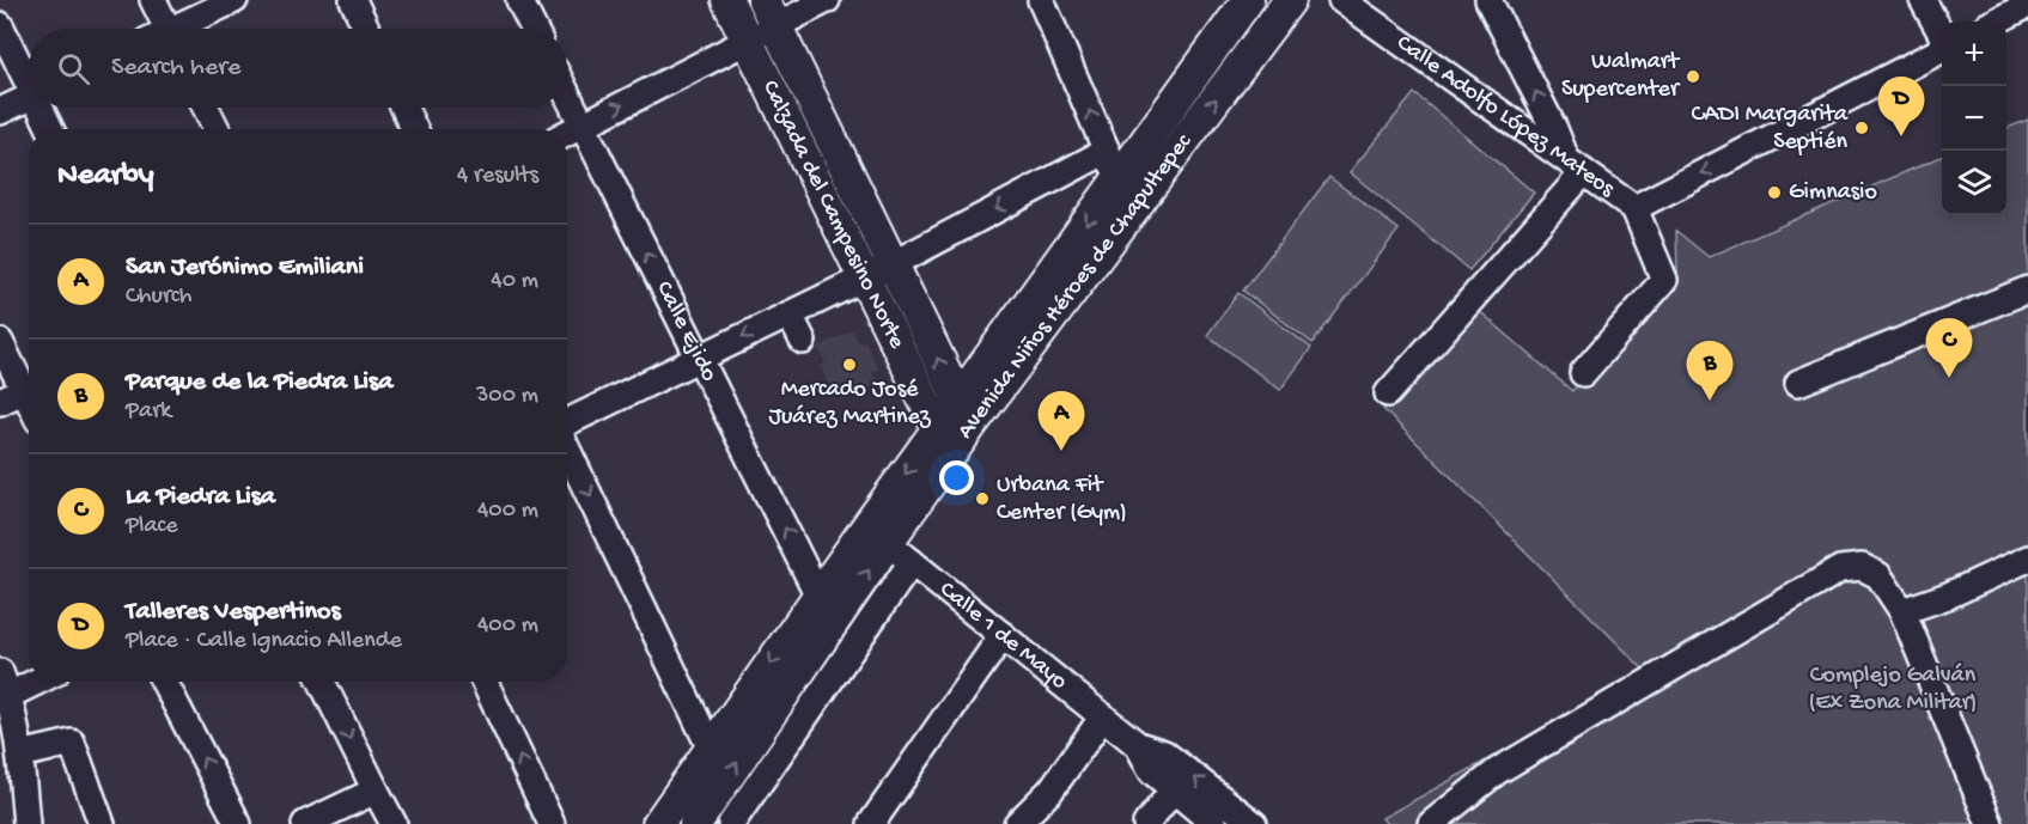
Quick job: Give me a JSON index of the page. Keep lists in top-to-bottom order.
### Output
{
  "streets": {
    "main road": ["Calzada del Campesino Norte", "Avenida Niños Héroes de Chapultepec"],
    "street": ["Calle Adolfo López Mateos", "Calle Ejido", "Calle 1 de Mayo"]
  },
  "crossings": [
    ["Calzada del Campesino Norte", "Avenida Niños Héroes de Chapultepec"],
    ["Avenida Niños Héroes de Chapultepec", "Calle Ejido"],
    ["Avenida Niños Héroes de Chapultepec", "Calle 1 de Mayo"]
  ],
  "parks": ["Complejo Galván (Ex Zona Militar)"],
  "places": [
    "Walmart Supercenter",
    "CADI Margarita Septién",
    "Gimnasio",
    "Mercado José Juárez Martinez",
    "Urbana Fit Center (Gym)"
  ],
  "page": {
    "map_buttons": ["+", "−"],
    "search": "Search here",
    "pins": [
      "D",
      "C",
      "B",
      "A"
    ],
    "heading": ["Nearby", "4 results"],
    "list": [
      {
        "mark": "A",
        "name": "San Jerónimo Emiliani",
        "note": "Church",
        "value": "40 m"
      },
      {
        "mark": "B",
        "name": "Parque de la Piedra Lisa",
        "note": "Park",
        "value": "300 m"
      },
      {
        "mark": "C",
        "name": "La Piedra Lisa",
        "note": "Place",
        "value": "400 m"
      },
      {
        "mark": "D",
        "name": "Talleres Vespertinos",
        "note": "Place · Calle Ignacio Allende",
        "value": "400 m"
      }
    ]
  }
}
